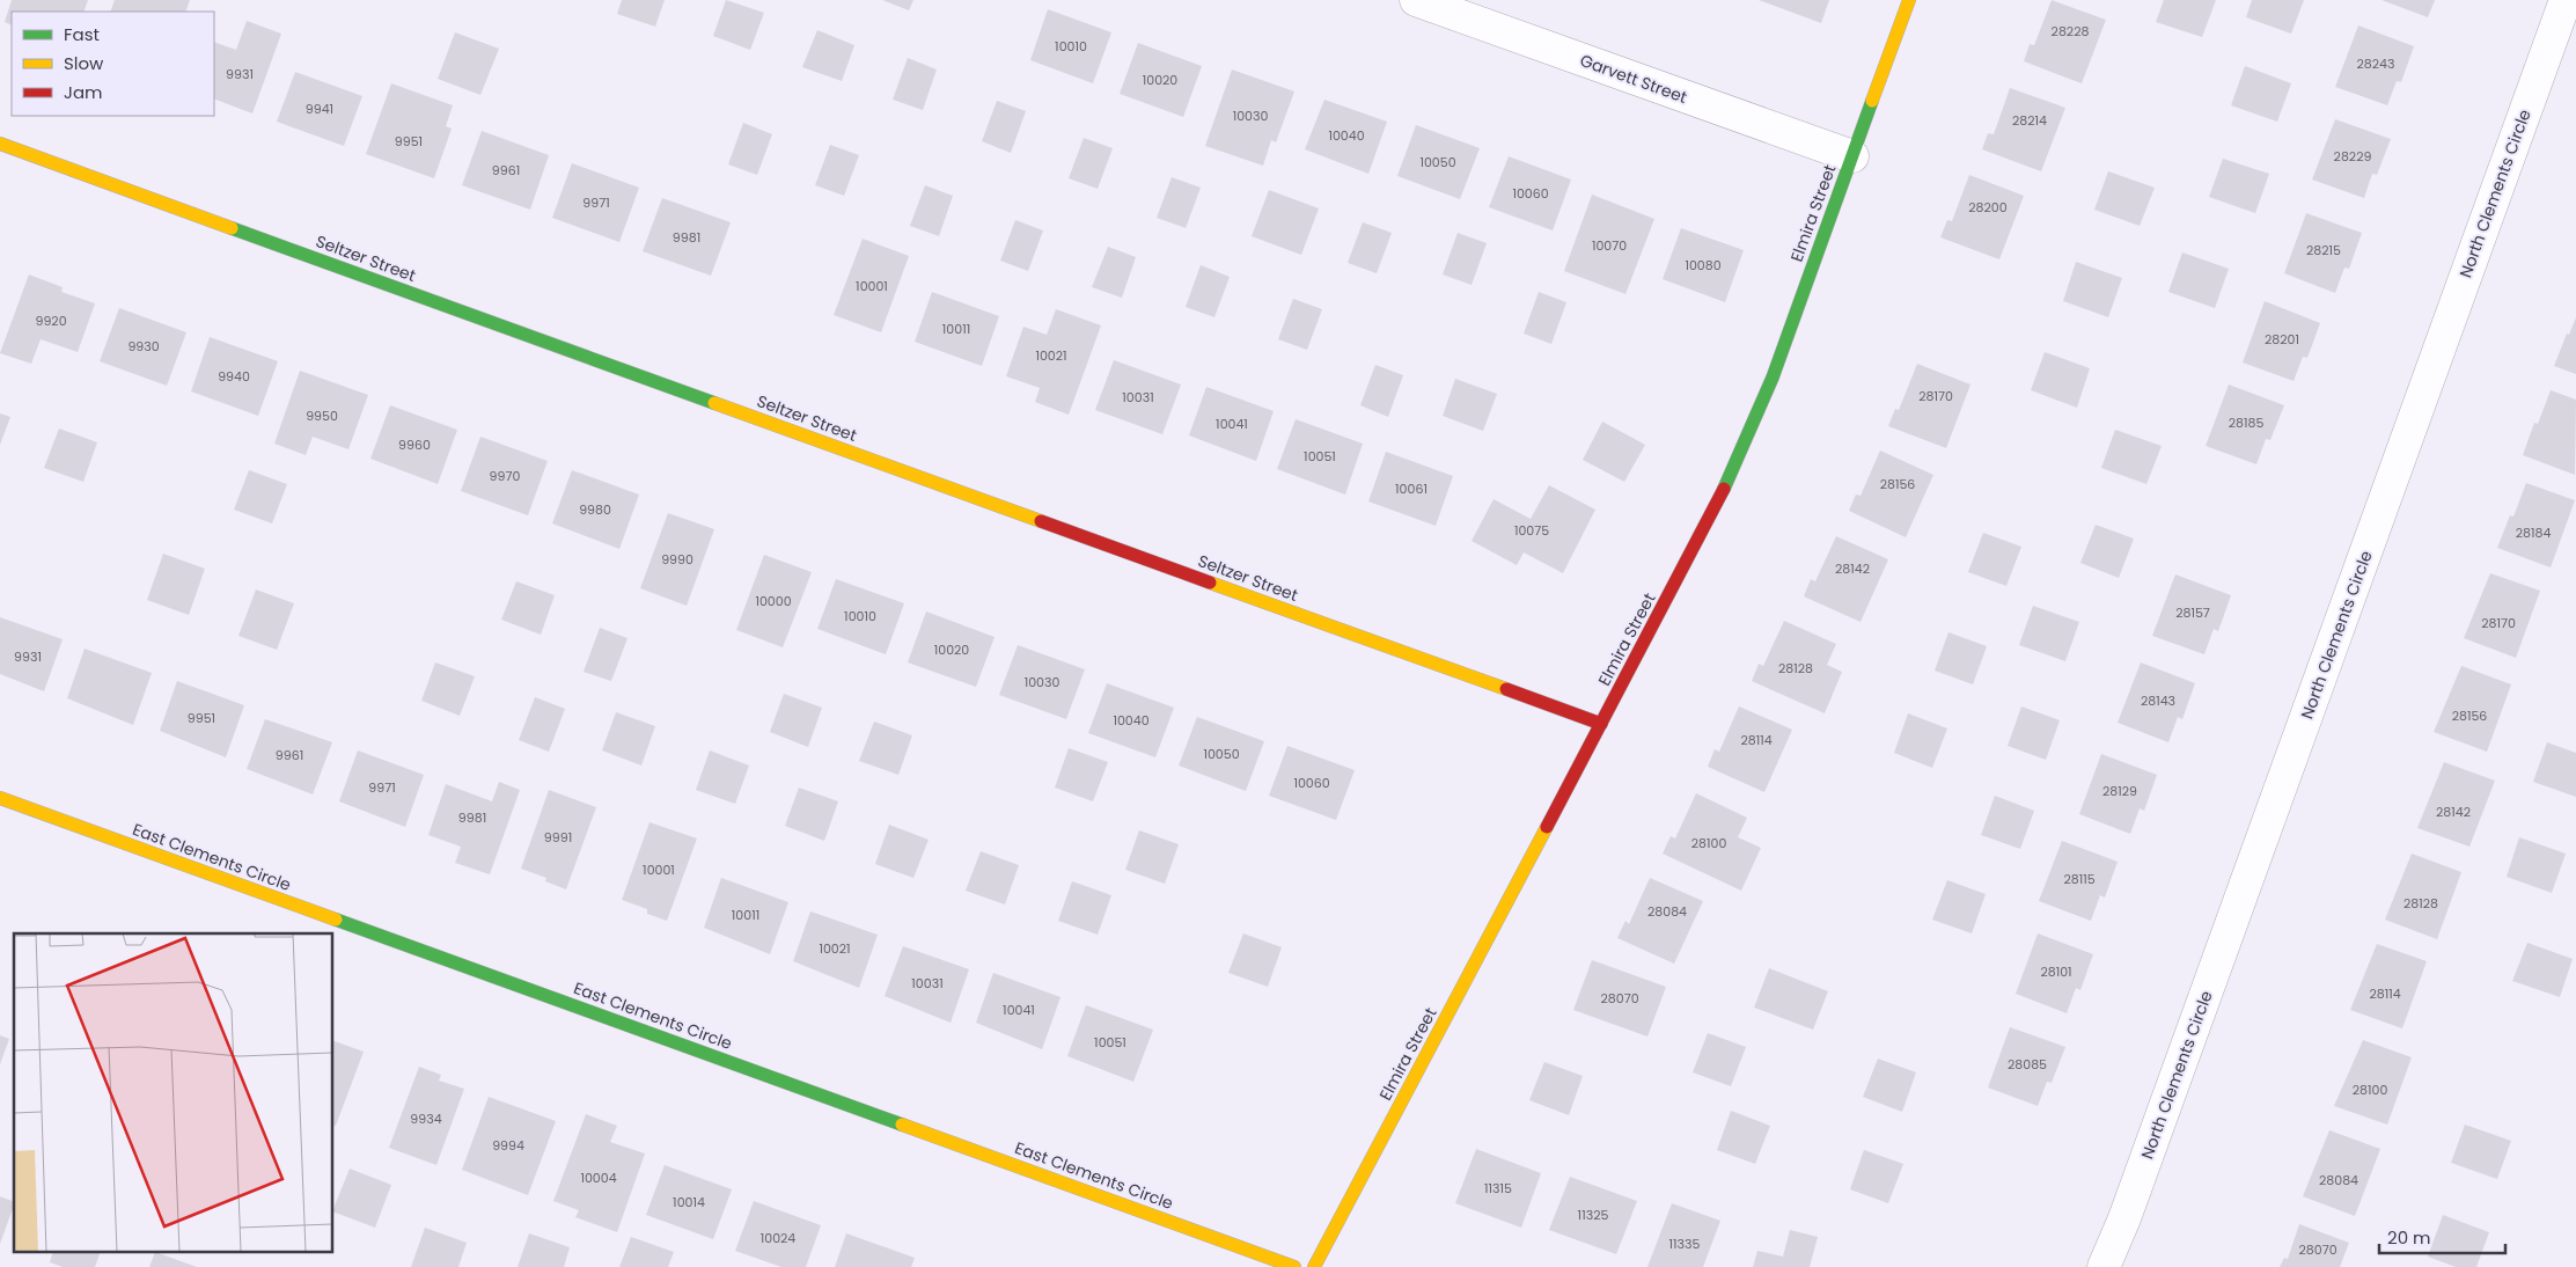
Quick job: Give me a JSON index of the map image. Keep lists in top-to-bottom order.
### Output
{
  "streets": {
    "street": [
      "Garvett Street",
      "North Clements Circle",
      "Elmira Street",
      "Seltzer Street",
      "East Clements Circle"
    ]
  },
  "crossings": [
    ["Garvett Street", "Elmira Street"],
    ["Elmira Street", "Seltzer Street"]
  ],
  "house_numbers": [
    "28228",
    "10010",
    "28243",
    "9931",
    "10020",
    "9941",
    "10030",
    "28214",
    "10040",
    "9951",
    "28229",
    "10050",
    "9961",
    "10060",
    "9971",
    "28200",
    "9981",
    "10070",
    "28215",
    "10080",
    "10001",
    "9920",
    "10011",
    "28201",
    "9930",
    "10021",
    "9940",
    "28170",
    "10031",
    "9950",
    "28185",
    "10041",
    "9960",
    "10051",
    "9970",
    "28156",
    "10061",
    "9980",
    "10075",
    "28184",
    "9990",
    "28142",
    "10000",
    "28157",
    "10010",
    "28170",
    "10020",
    "9931",
    "28128",
    "10030",
    "28143",
    "28156",
    "9951",
    "10040",
    "28114",
    "10050",
    "9961",
    "10060",
    "9971",
    "28129",
    "28142",
    "9981",
    "9991",
    "28100",
    "10001",
    "28115",
    "28128",
    "28084",
    "10011",
    "10021",
    "28101",
    "10031",
    "28114",
    "28070",
    "10041",
    "10051",
    "28085",
    "28100",
    "9934",
    "9994",
    "10004",
    "28084",
    "11315",
    "10014",
    "11325",
    "10024",
    "11335",
    "28070"
  ],
  "legend": ["Fast", "Slow", "Jam"],
  "scale_bar": "20 m"
}
